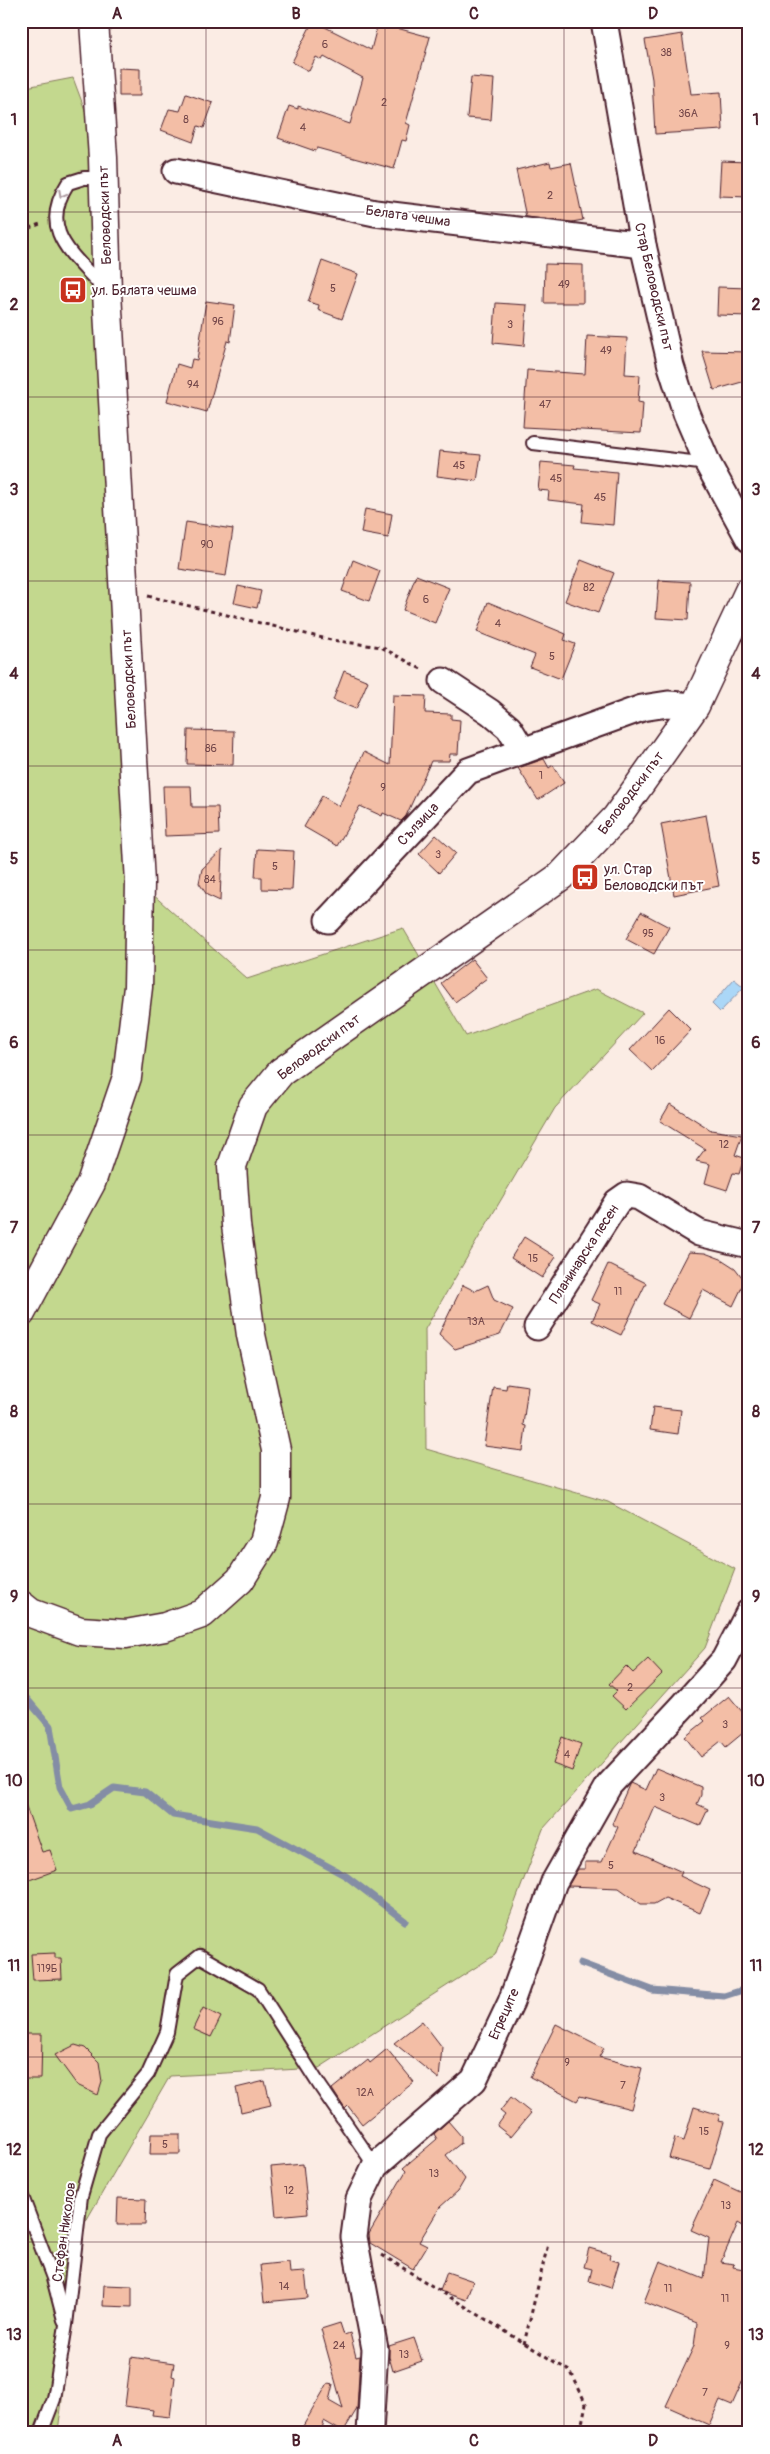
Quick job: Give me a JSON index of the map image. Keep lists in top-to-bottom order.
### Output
{
  "streets": {
    "street": [
      "Беловодски път",
      "Белата чешма",
      "Стар Беловодски път",
      "Сълзица",
      "Планинарска песен",
      "Егреците"
    ],
    "lane": ["Стефан Николов"]
  },
  "crossings": [
    ["Беловодски път", "Сълзица"],
    ["Белата чешма", "Стар Беловодски път"],
    ["Егреците", "Стефан Николов"]
  ],
  "places": {
    "bus stop": ["ул. Бялата чешма", "ул. Стар Беловодски път"]
  },
  "house_numbers": [
    "6",
    "38",
    "2",
    "36А",
    "8",
    "4",
    "2",
    "49",
    "5",
    "96",
    "3",
    "49",
    "94",
    "47",
    "45",
    "45",
    "45",
    "90",
    "82",
    "6",
    "4",
    "5",
    "86",
    "1",
    "9",
    "3",
    "5",
    "84",
    "95",
    "16",
    "12",
    "15",
    "11",
    "13А",
    "2",
    "3",
    "4",
    "3",
    "5",
    "119Б",
    "9",
    "7",
    "12А",
    "15",
    "5",
    "13",
    "12",
    "13",
    "14",
    "11",
    "11",
    "24",
    "9",
    "13",
    "7"
  ],
  "grid": {
    "columns": [
      "A",
      "B",
      "C",
      "D"
    ],
    "rows": [
      "1",
      "2",
      "3",
      "4",
      "5",
      "6",
      "7",
      "8",
      "9",
      "10",
      "11",
      "12",
      "13"
    ]
  }
}
